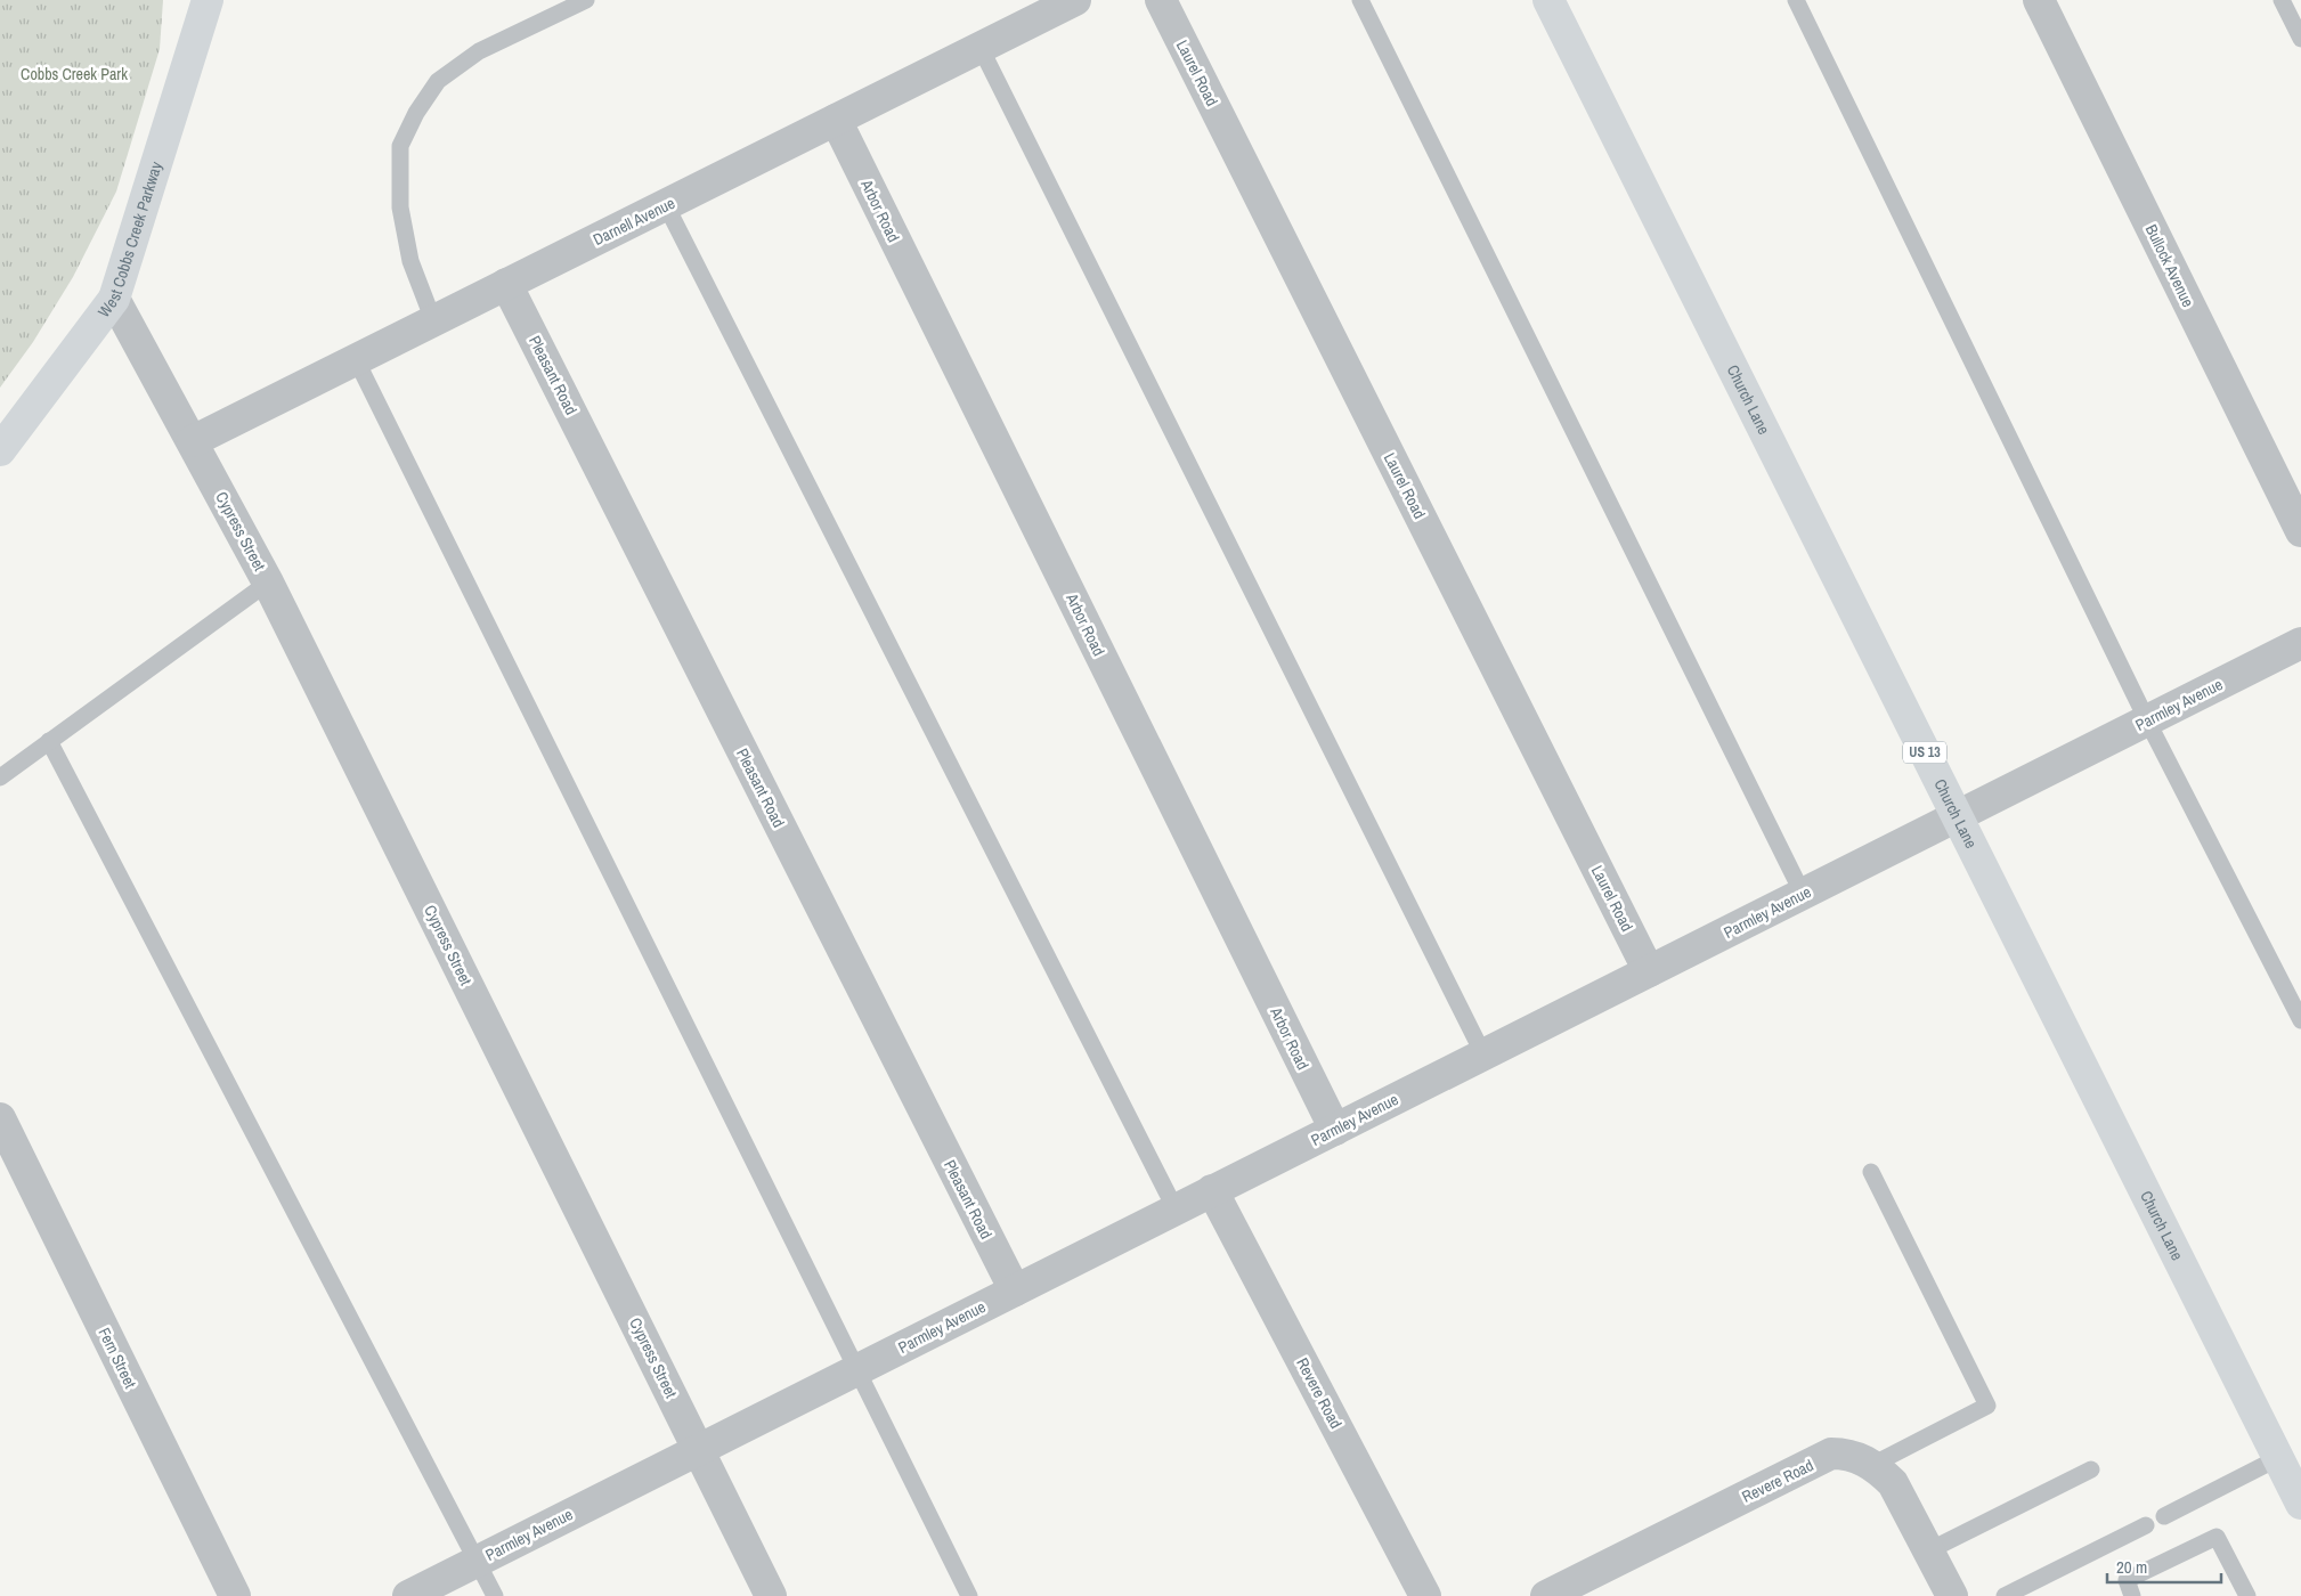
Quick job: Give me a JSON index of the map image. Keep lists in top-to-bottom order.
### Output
{
  "streets": {
    "main road": ["West Cobbs Creek Parkway", "Church Lane", "US 13"],
    "street": [
      "Laurel Road",
      "Arbor Road",
      "Darnell Avenue",
      "Bullock Avenue",
      "Pleasant Road",
      "Cypress Street",
      "Parmley Avenue",
      "Fern Street",
      "Revere Road"
    ]
  },
  "crossings": [
    ["Laurel Road", "Parmley Avenue"],
    ["Arbor Road", "Darnell Avenue"],
    ["Arbor Road", "Parmley Avenue"],
    ["Darnell Avenue", "Pleasant Road"],
    ["Darnell Avenue", "Cypress Street"],
    ["West Cobbs Creek Parkway", "Cypress Street"],
    ["Pleasant Road", "Parmley Avenue"],
    ["Church Lane", "Parmley Avenue"],
    ["Cypress Street", "Parmley Avenue"],
    ["Parmley Avenue", "Revere Road"]
  ],
  "parks": ["Cobbs Creek Park"],
  "scale_bar": "20 m"
}
